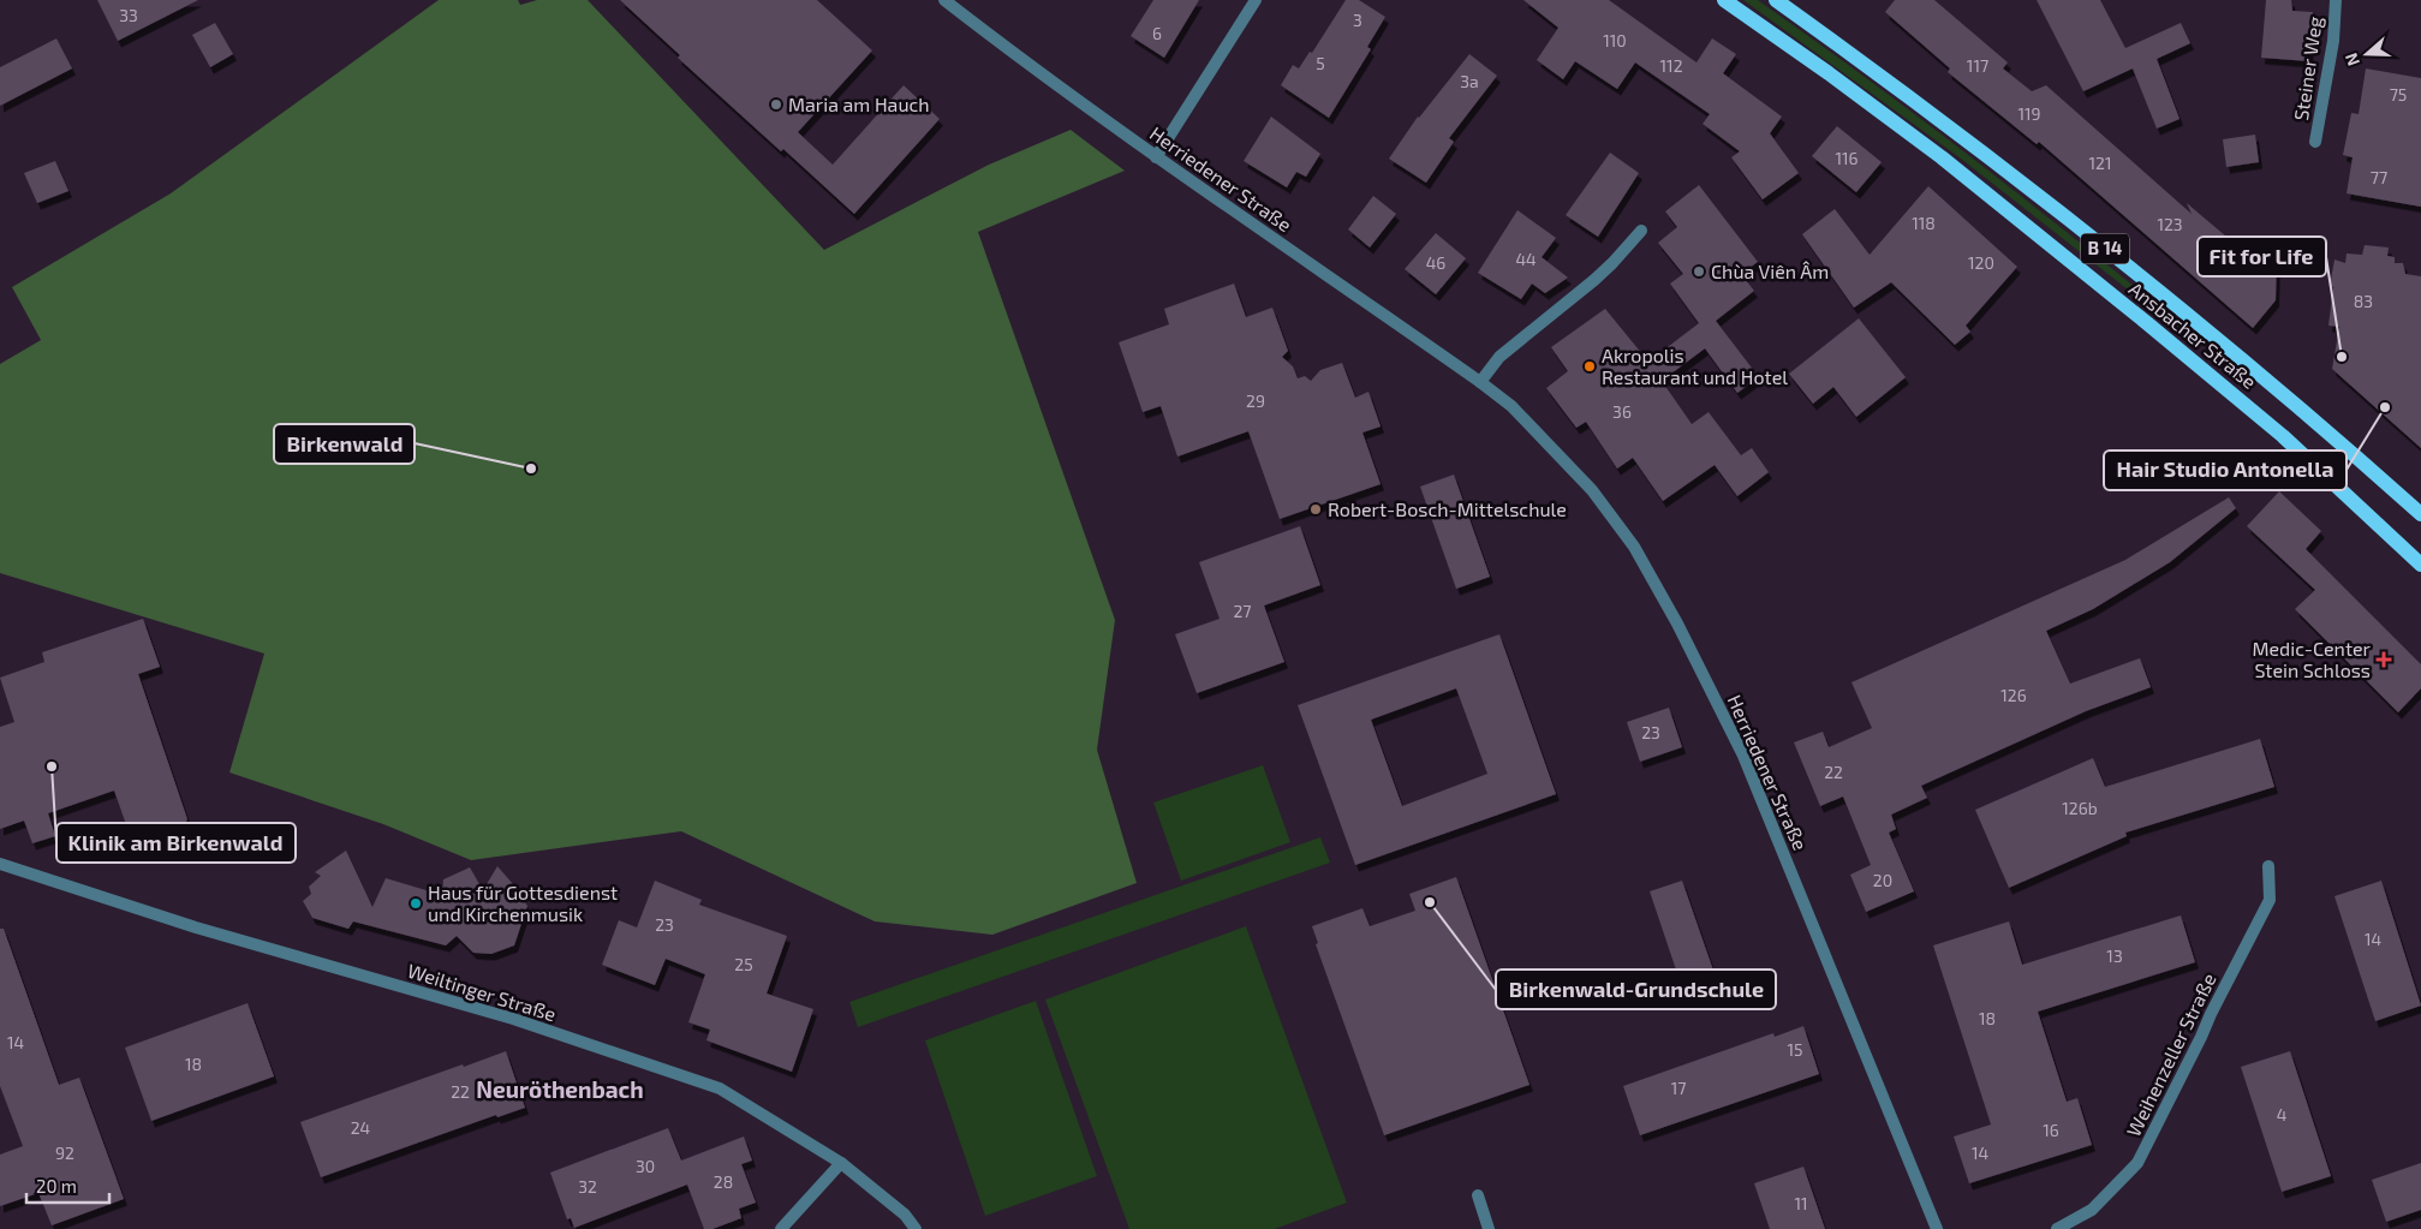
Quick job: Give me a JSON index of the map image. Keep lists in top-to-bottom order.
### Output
{
  "streets": {
    "main road": ["B 14", "Ansbacher Straße"],
    "street": [
      "Steiner Weg",
      "Herriedener Straße",
      "Weiltinger Straße",
      "Weihenzeller Straße"
    ]
  },
  "districts": ["Neuröthenbach"],
  "places": {
    "other": [
      "Maria am Hauch",
      "Chùa Viên Âm",
      "Fit for Life",
      "Akropolis Restaurant und Hotel",
      "Hair Studio Antonella",
      "Birkenwald",
      "Robert-Bosch-Mittelschule",
      "Klinik am Birkenwald",
      "Birkenwald-Grundschule",
      "Haus für Gottesdienst und Kirchenmusik"
    ],
    "health": ["Medic-Center Stein Schloss"]
  },
  "house_numbers": [
    "33",
    "3",
    "6",
    "110",
    "5",
    "112",
    "117",
    "3a",
    "75",
    "119",
    "116",
    "121",
    "77",
    "118",
    "123",
    "44",
    "46",
    "120",
    "83",
    "29",
    "36",
    "27",
    "126",
    "23",
    "22",
    "126b",
    "20",
    "23",
    "14",
    "13",
    "25",
    "18",
    "14",
    "15",
    "18",
    "17",
    "22",
    "4",
    "24",
    "16",
    "92",
    "14",
    "30",
    "28",
    "32",
    "11"
  ],
  "scale_bar": "20 m",
  "north": "left"
}
